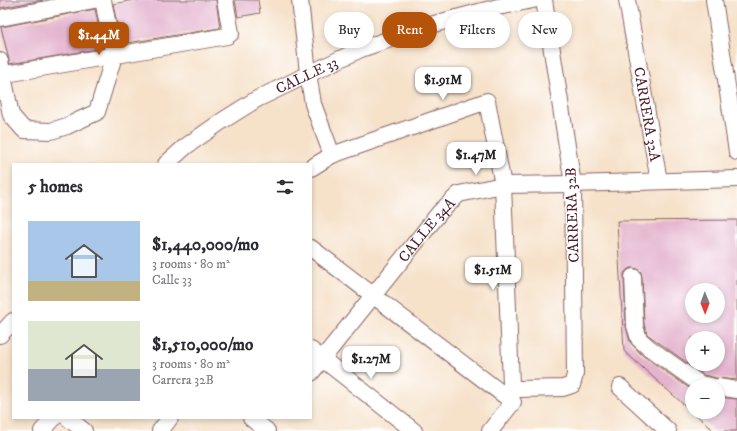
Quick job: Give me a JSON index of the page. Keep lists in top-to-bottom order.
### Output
{
  "streets": {
    "street": [
      "CALLE 33",
      "CARRERA 32A",
      "CARRERA 32B",
      "CALLE 34A"
    ]
  },
  "crossings": [
    ["CARRERA 32A", "CALLE 34A"],
    ["CARRERA 32B", "CALLE 34A"]
  ],
  "north": "bottom",
  "page": {
    "chip": [
      "Buy",
      "Rent",
      "Filters",
      "New"
    ],
    "price": [
      "$1.44M",
      "$1.91M",
      "$1.47M",
      "$1.51M",
      "$1.27M"
    ],
    "heading": "5 homes",
    "list": [
      {
        "name": "$1,440,000/mo",
        "note": "3 rooms · 80 m² · Calle 33"
      },
      {
        "name": "$1,510,000/mo",
        "note": "3 rooms · 80 m² · Carrera 32B"
      }
    ],
    "map_buttons": ["+", "−"]
  }
}
